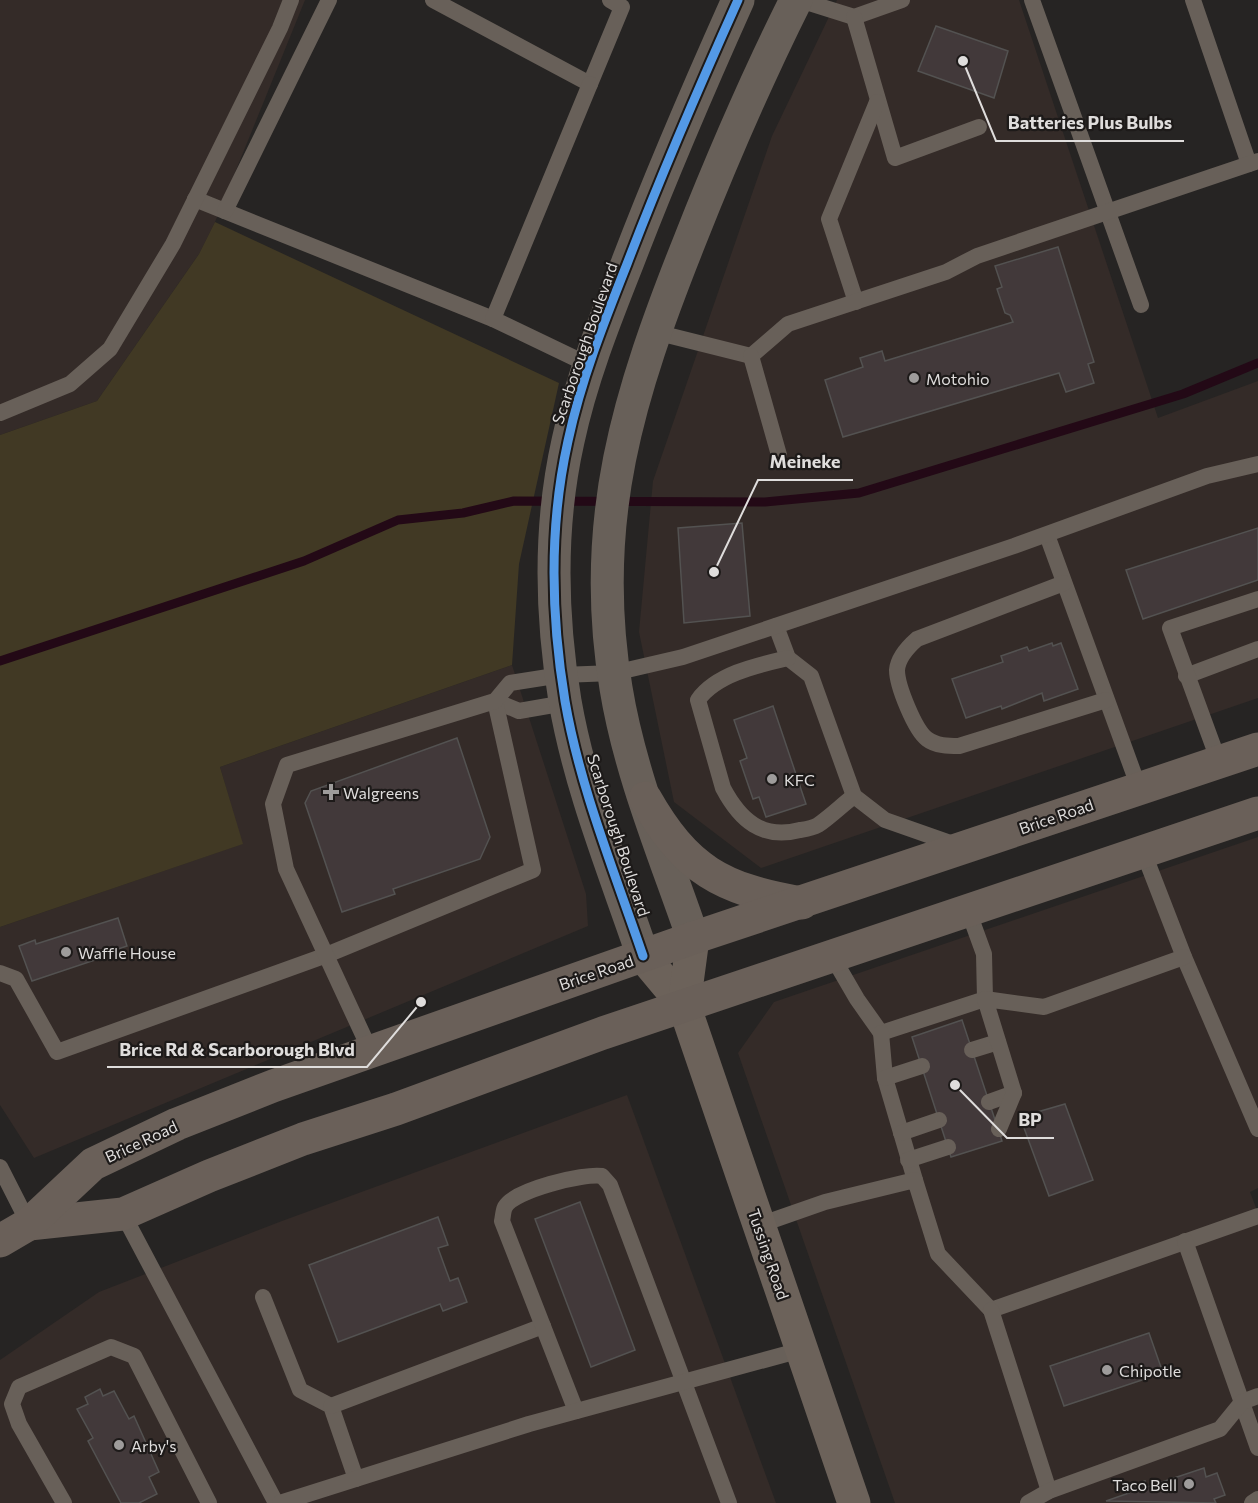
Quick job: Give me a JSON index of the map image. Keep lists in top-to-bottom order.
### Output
{
  "streets": {
    "main road": ["Scarborough Boulevard", "Brice Road", "Tussing Road"]
  },
  "crossings": [
    ["Scarborough Boulevard", "Brice Road"],
    ["Scarborough Boulevard", "Tussing Road"],
    ["Brice Road", "Tussing Road"]
  ],
  "places": {
    "other": [
      "Batteries Plus Bulbs",
      "Motohio",
      "Meineke",
      "KFC",
      "Waffle House",
      "Brice Rd & Scarborough Blvd",
      "BP",
      "Chipotle",
      "Arby's",
      "Taco Bell"
    ],
    "health": ["Walgreens"]
  }
}
